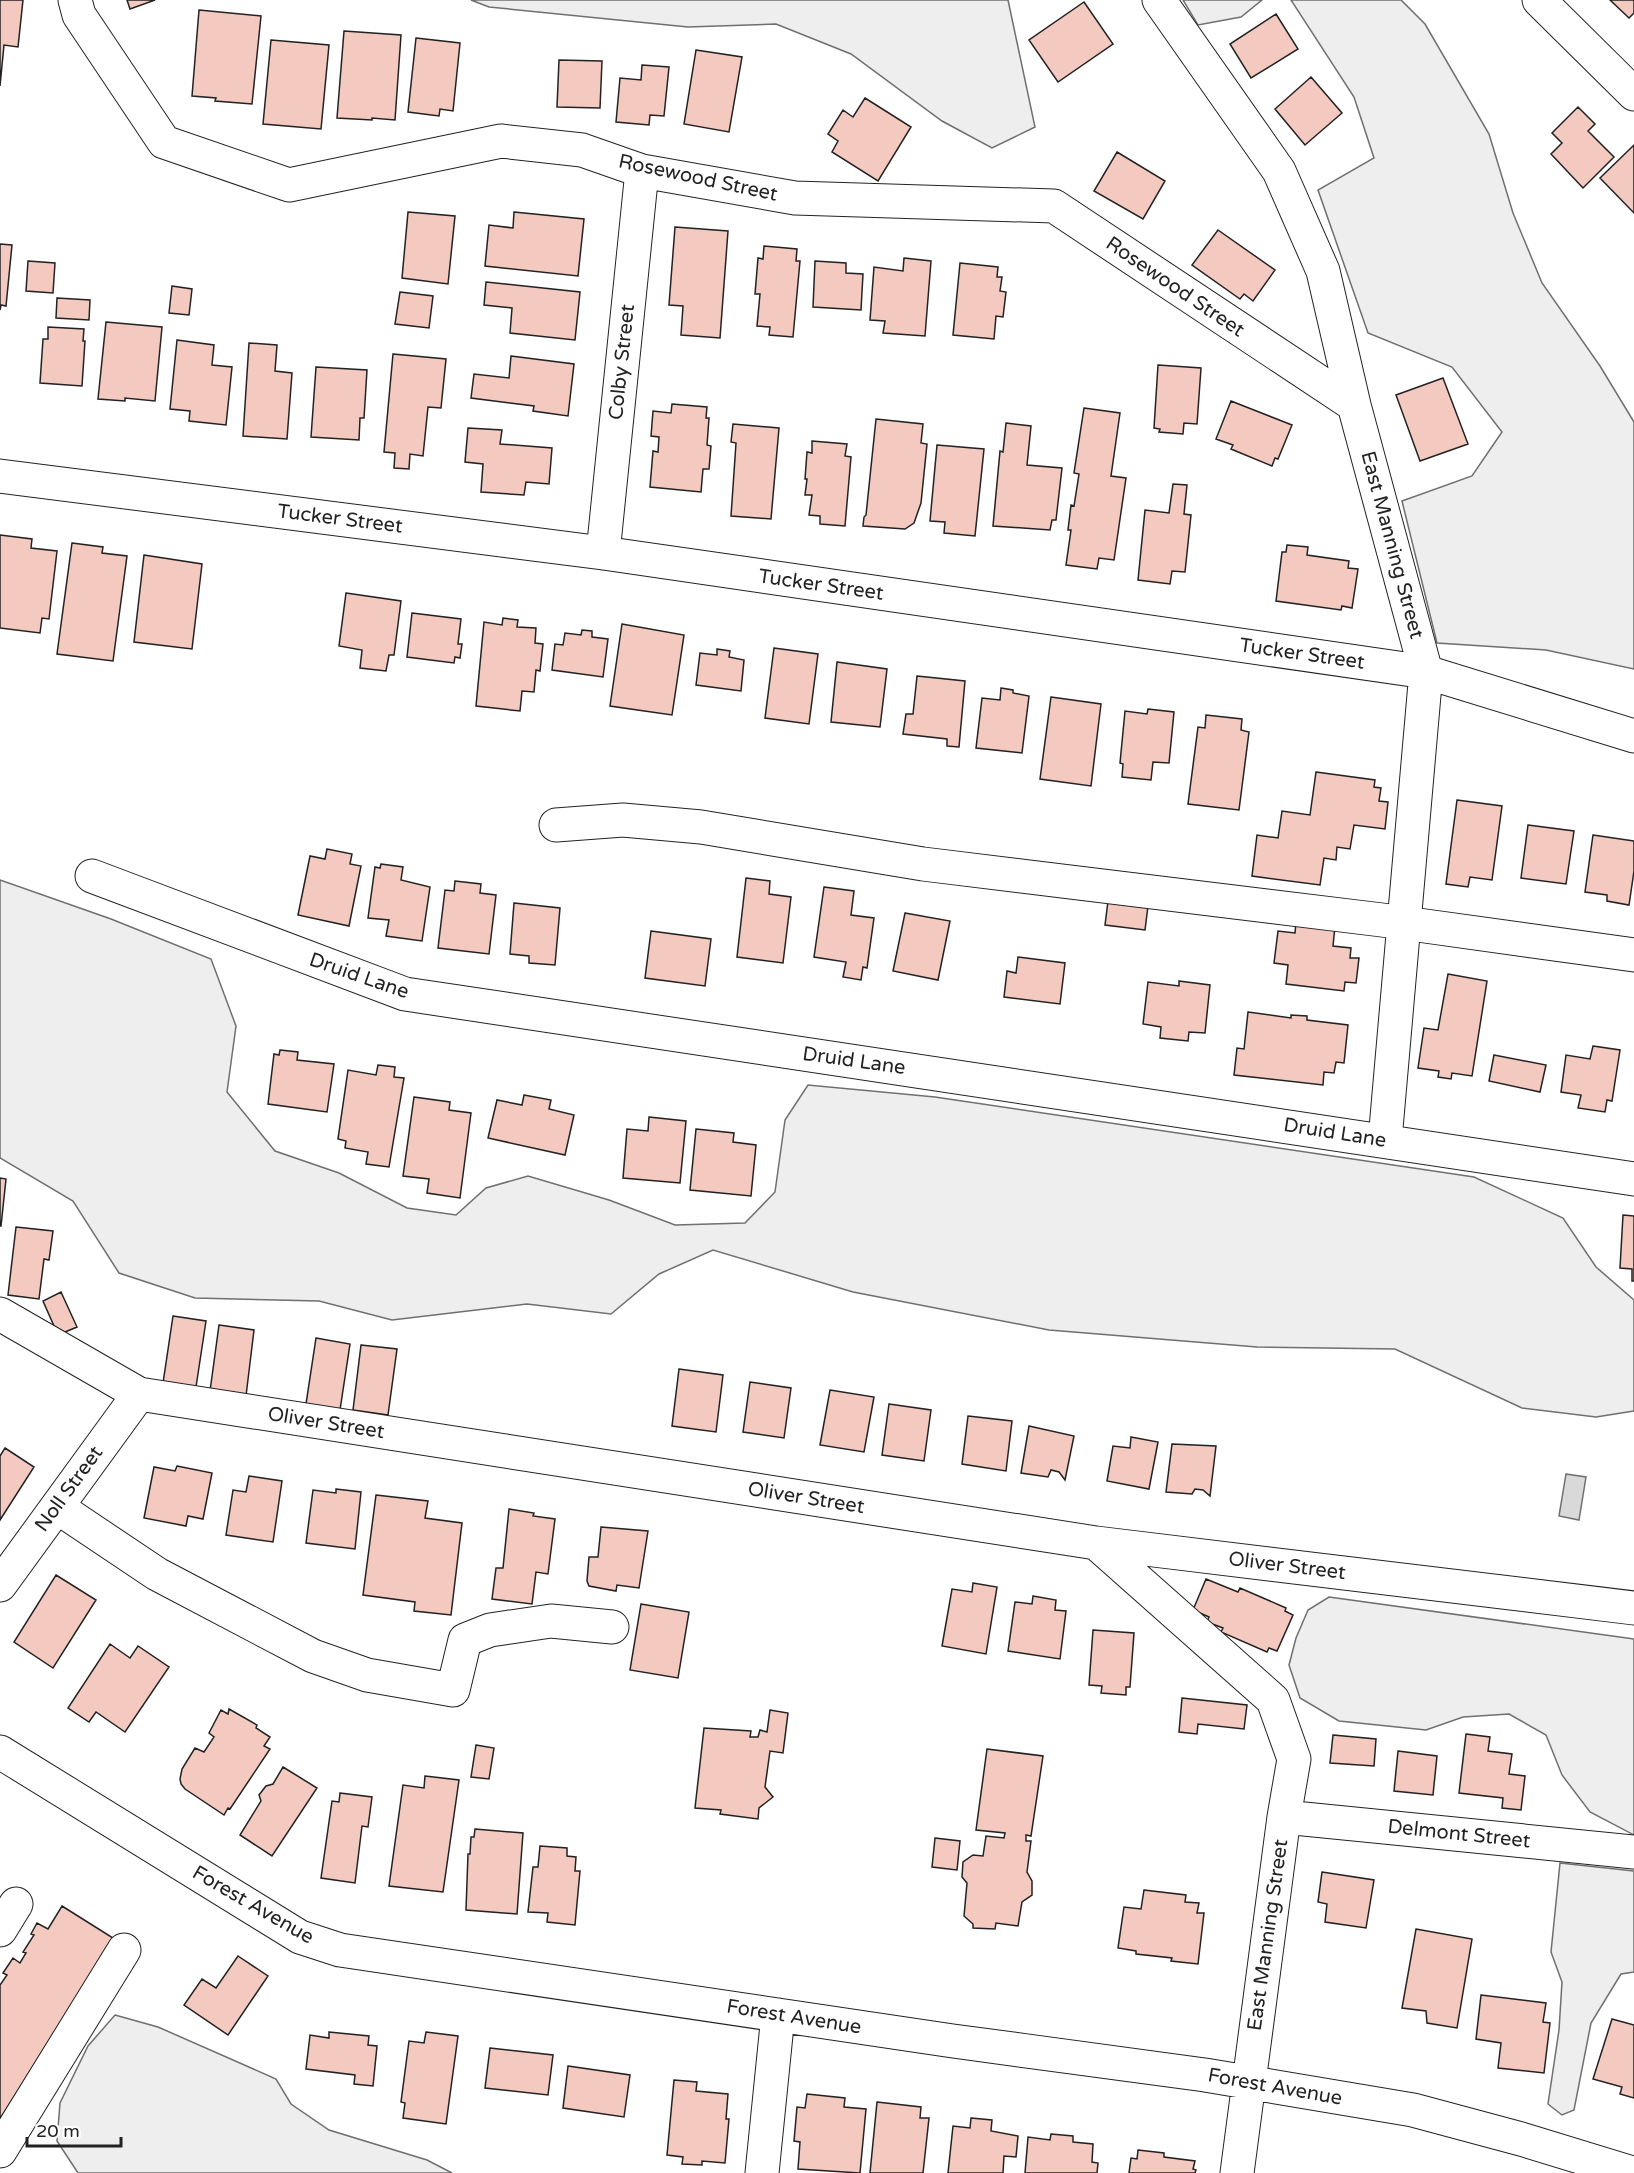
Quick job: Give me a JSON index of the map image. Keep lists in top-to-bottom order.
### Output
{
  "streets": {
    "street": [
      "Rosewood Street",
      "Colby Street",
      "Tucker Street",
      "East Manning Street",
      "Druid Lane",
      "Oliver Street",
      "Noll Street",
      "Delmont Street",
      "Forest Avenue"
    ]
  },
  "crossings": [
    ["Rosewood Street", "Colby Street"],
    ["Rosewood Street", "East Manning Street"],
    ["Colby Street", "Tucker Street"],
    ["Tucker Street", "East Manning Street"],
    ["East Manning Street", "Druid Lane"],
    ["East Manning Street", "Oliver Street"],
    ["East Manning Street", "Delmont Street"],
    ["East Manning Street", "Forest Avenue"],
    ["Oliver Street", "Noll Street"]
  ],
  "scale_bar": "20 m"
}
